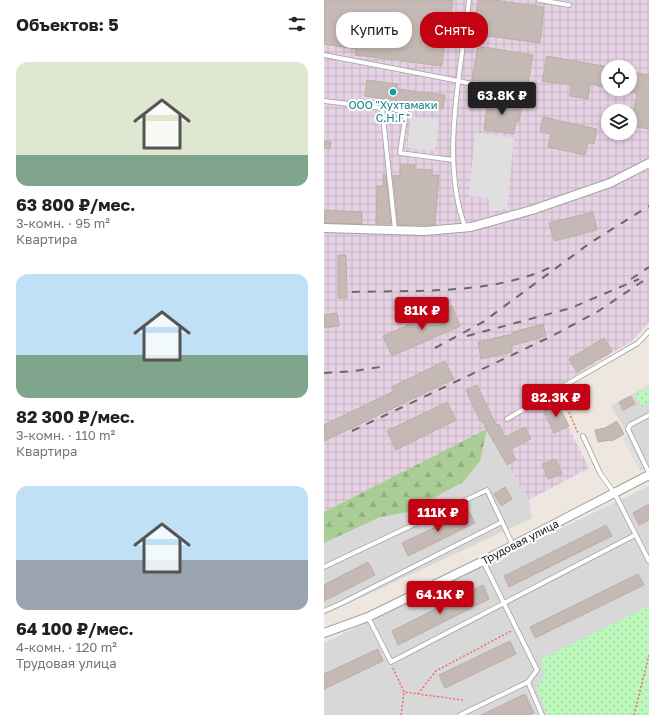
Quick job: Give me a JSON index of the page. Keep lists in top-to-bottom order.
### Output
{
  "streets": {
    "street": ["Трудовая улица"]
  },
  "places": ["ООО \"Хухтамаки С.Н.Г.\""],
  "page": {
    "heading": "Объектов: 5",
    "chip": ["Купить", "Снять"],
    "list": [
      {
        "name": "63 800 ₽/мес.",
        "note": "3-комн. · 95 m² · Квартира"
      },
      {
        "name": "82 300 ₽/мес.",
        "note": "3-комн. · 110 m² · Квартира"
      },
      {
        "name": "64 100 ₽/мес.",
        "note": "4-комн. · 120 m² · Трудовая улица"
      }
    ],
    "price": [
      "63.8K ₽",
      "81K ₽",
      "82.3K ₽",
      "111K ₽",
      "64.1K ₽"
    ]
  }
}
